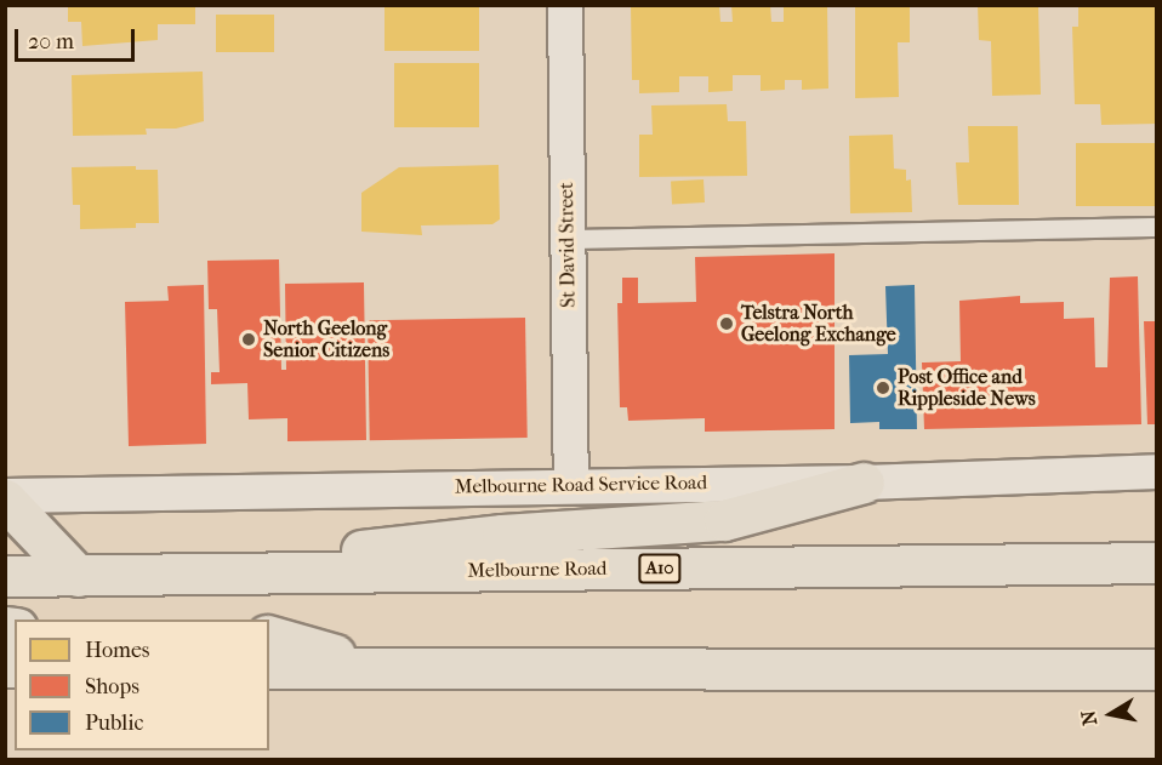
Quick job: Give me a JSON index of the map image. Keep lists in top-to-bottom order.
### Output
{
  "streets": {
    "highway": ["A10", "Melbourne Road"],
    "street": ["St David Street", "Melbourne Road Service Road"]
  },
  "crossings": [
    ["St David Street", "Melbourne Road Service Road"]
  ],
  "places": ["Telstra North Geelong Exchange", "North Geelong Senior Citizens", "Post Office and Rippleside News"],
  "legend": ["Homes", "Shops", "Public"],
  "scale_bar": "20 m",
  "north": "left"
}
